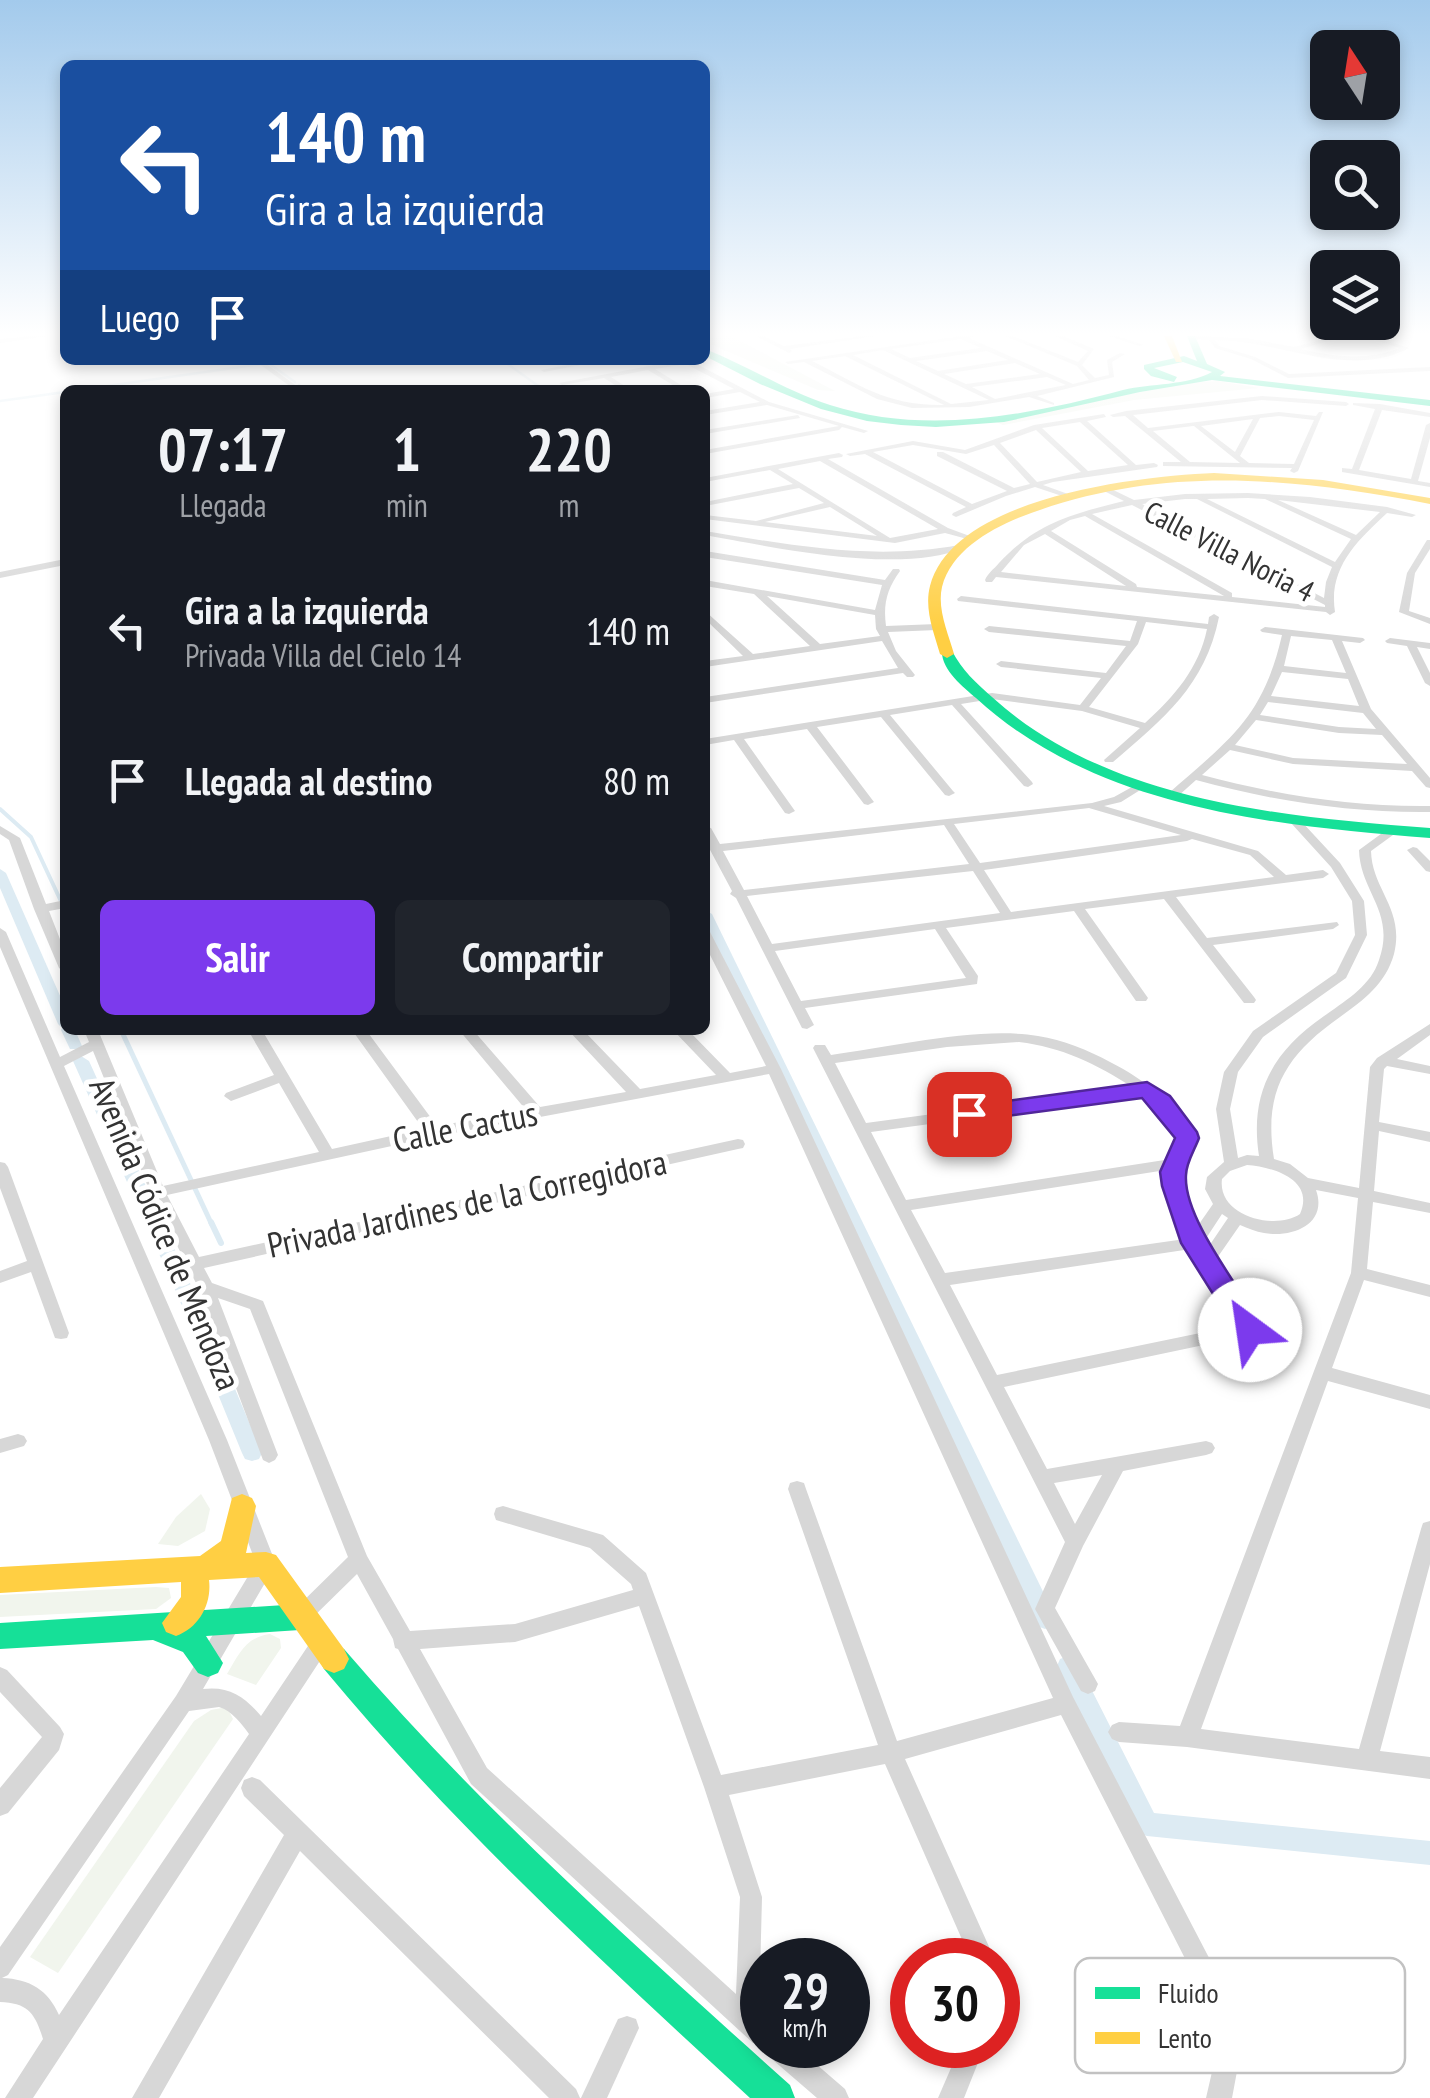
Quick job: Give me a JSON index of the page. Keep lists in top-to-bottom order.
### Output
{
  "streets": {
    "street": [
      "Calle Villa Noria 4",
      "Calle Cactus",
      "Privada Jardines de la Corregidora",
      "Avenida Códice de Mendoza"
    ]
  },
  "legend": ["Fluido", "Lento"],
  "north": "top",
  "page": {
    "turn": ["140 m", "Gira a la izquierda"],
    "then": "Luego",
    "eta": [
      "07:17",
      "Llegada",
      "1",
      "min",
      "220",
      "m"
    ],
    "list": [
      {
        "name": "Gira a la izquierda",
        "note": "Privada Villa del Cielo 14",
        "value": "140 m"
      },
      {
        "name": "Llegada al destino",
        "value": "80 m"
      }
    ],
    "buttons": ["Salir", "Compartir"],
    "speed": "29 km/h",
    "limit": "30"
  }
}
